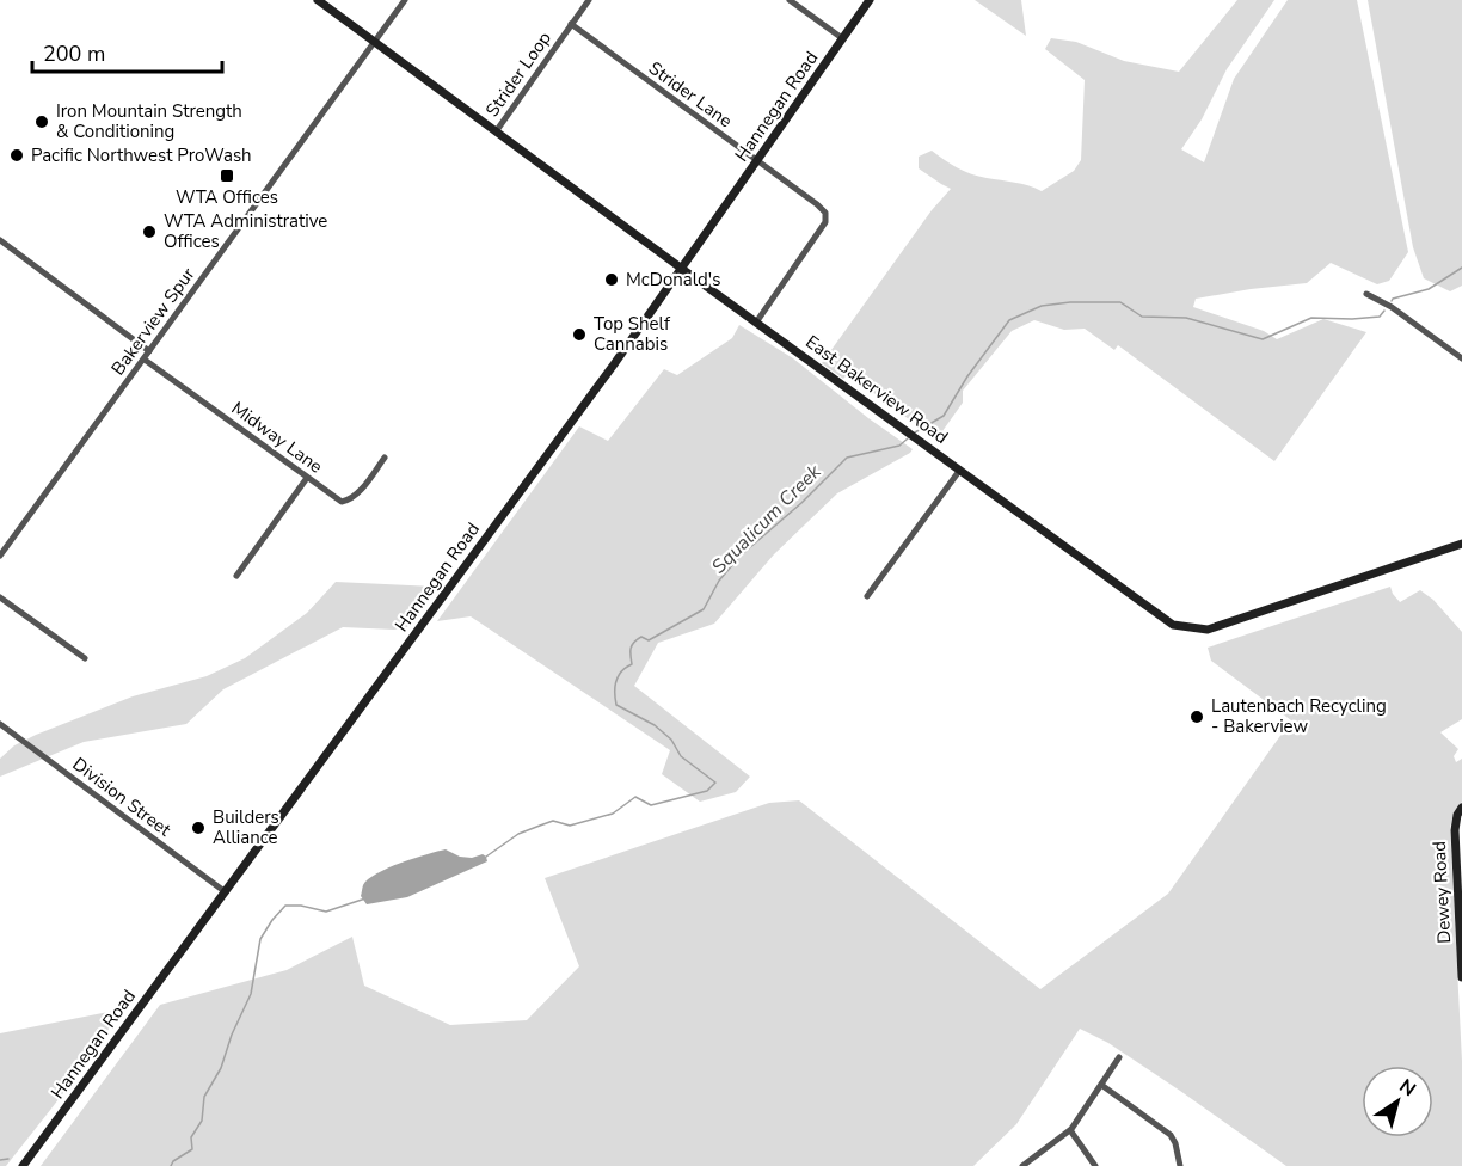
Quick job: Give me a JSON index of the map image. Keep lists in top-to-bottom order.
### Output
{
  "streets": {
    "main road": ["Hannegan Road", "East Bakerview Road", "Dewey Road"],
    "street": [
      "Strider Loop",
      "Strider Lane",
      "Bakerview Spur",
      "Midway Lane",
      "Division Street"
    ]
  },
  "crossings": [
    ["Strider Loop", "Strider Lane"],
    ["Strider Loop", "East Bakerview Road"],
    ["Strider Lane", "Hannegan Road"],
    ["Strider Lane", "East Bakerview Road"],
    ["Hannegan Road", "East Bakerview Road"],
    ["Hannegan Road", "Division Street"],
    ["Bakerview Spur", "East Bakerview Road"],
    ["Bakerview Spur", "Midway Lane"]
  ],
  "water": ["Squalicum Creek"],
  "places": {
    "other": [
      "Iron Mountain Strength & Conditioning",
      "Pacific Northwest ProWash",
      "WTA Administrative Offices",
      "McDonald's",
      "Top Shelf Cannabis",
      "Lautenbach Recycling - Bakerview",
      "Builders Alliance"
    ],
    "transit": ["WTA Offices"]
  },
  "scale_bar": "200 m",
  "north": "top right"
}
